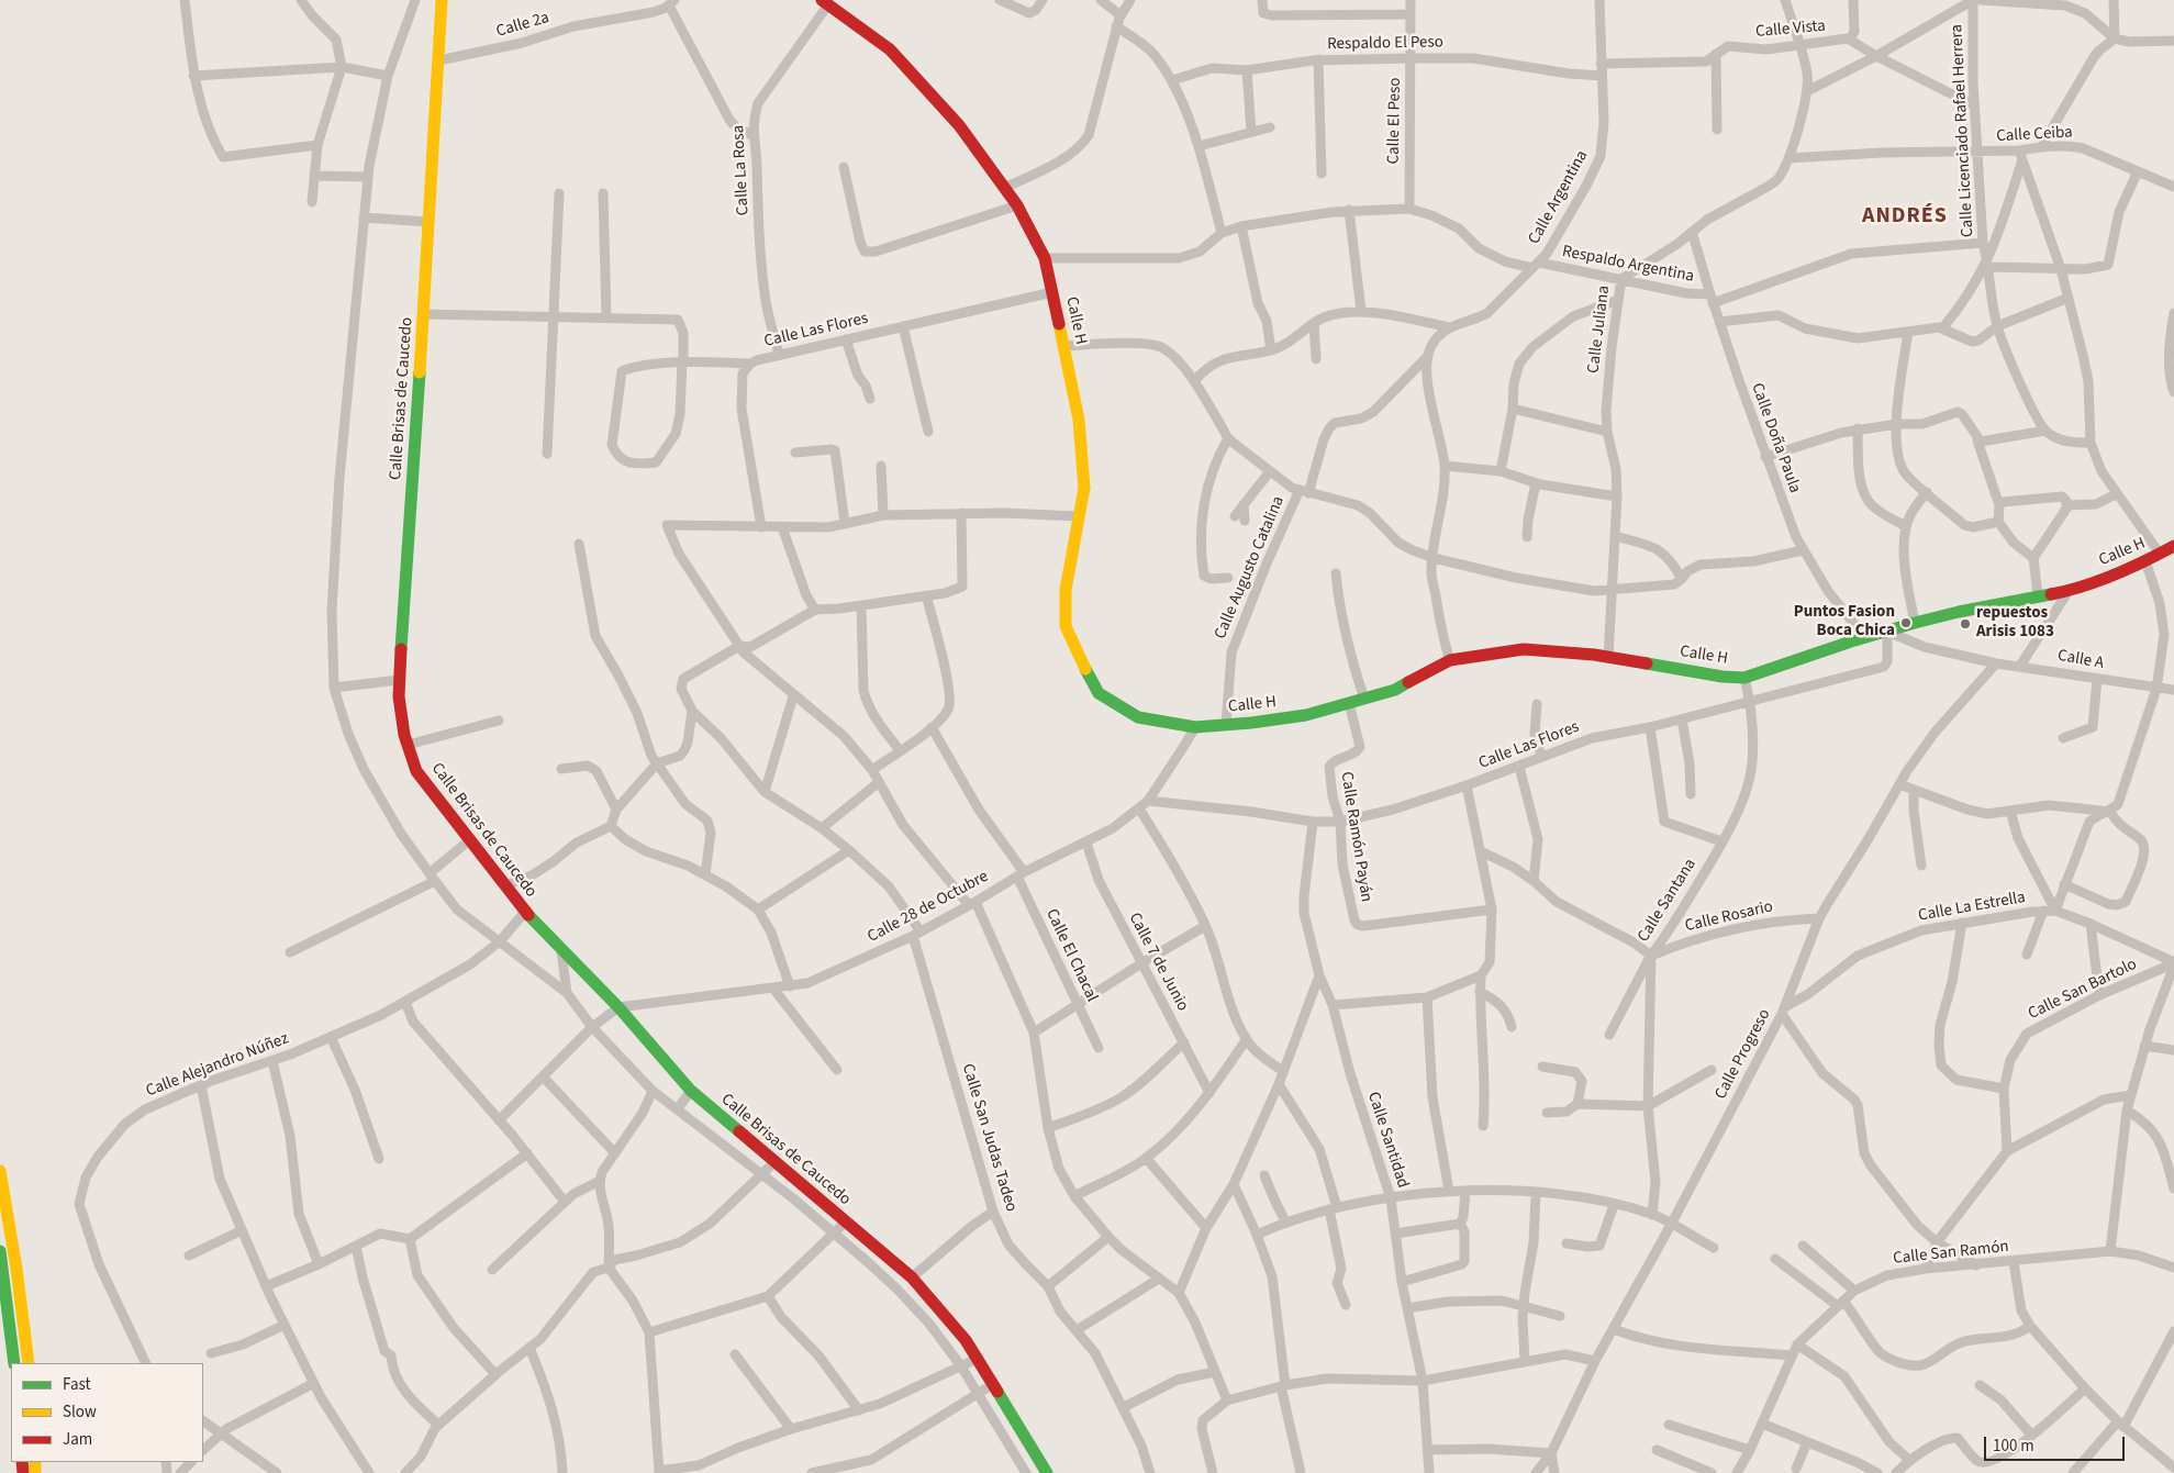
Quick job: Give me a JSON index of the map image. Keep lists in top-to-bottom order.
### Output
{
  "streets": {
    "street": [
      "Calle 2a",
      "Calle Vista",
      "Respaldo El Peso",
      "Calle El Peso",
      "Calle Licenciado Rafael Herrera",
      "Calle Ceiba",
      "Calle La Rosa",
      "Calle Argentina",
      "Respaldo Argentina",
      "Calle H",
      "Calle Juliana",
      "Calle Las Flores",
      "Calle Brisas de Caucedo",
      "Calle Doña Paula",
      "Calle Augusto Catalina",
      "Calle A",
      "Calle Ramón Payán",
      "Calle Santana",
      "Calle 28 de Octubre",
      "Calle La Estrella",
      "Calle Rosario",
      "Calle El Chacal",
      "Calle 7 de Junio",
      "Calle San Bartolo",
      "Calle Progreso",
      "Calle Alejandro Núñez",
      "Calle San Judas Tadeo",
      "Calle Santidad",
      "Calle San Ramón"
    ]
  },
  "crossings": [
    ["Calle 2a", "Calle Brisas de Caucedo"],
    ["Calle Vista", "Calle Argentina"],
    ["Calle Vista", "Calle Juliana"],
    ["Respaldo El Peso", "Calle El Peso"],
    ["Respaldo El Peso", "Calle Argentina"],
    ["Calle El Peso", "Respaldo Argentina"],
    ["Calle Licenciado Rafael Herrera", "Calle Ceiba"],
    ["Calle Ceiba", "Calle Juliana"],
    ["Calle La Rosa", "Calle H"],
    ["Calle La Rosa", "Calle Las Flores"],
    ["Calle Argentina", "Respaldo Argentina"],
    ["Respaldo Argentina", "Calle H"],
    ["Respaldo Argentina", "Calle Juliana"],
    ["Respaldo Argentina", "Calle Doña Paula"],
    ["Calle H", "Calle Juliana"],
    ["Calle H", "Calle Las Flores"],
    ["Calle H", "Calle Doña Paula"],
    ["Calle H", "Calle Augusto Catalina"],
    ["Calle H", "Calle A"],
    ["Calle H", "Calle Ramón Payán"],
    ["Calle H", "Calle Santana"],
    ["Calle H", "Calle 28 de Octubre"],
    ["Calle Juliana", "Calle Doña Paula"],
    ["Calle Las Flores", "Calle A"],
    ["Calle Las Flores", "Calle Ramón Payán"],
    ["Calle Las Flores", "Calle Santana"],
    ["Calle Las Flores", "Calle 28 de Octubre"],
    ["Calle Las Flores", "Calle Santidad"],
    ["Calle Brisas de Caucedo", "Calle 28 de Octubre"],
    ["Calle Brisas de Caucedo", "Calle Alejandro Núñez"],
    ["Calle A", "Calle Progreso"],
    ["Calle Santana", "Calle Rosario"],
    ["Calle 28 de Octubre", "Calle El Chacal"],
    ["Calle 28 de Octubre", "Calle 7 de Junio"],
    ["Calle 28 de Octubre", "Calle San Judas Tadeo"],
    ["Calle La Estrella", "Calle San Bartolo"],
    ["Calle La Estrella", "Calle Progreso"],
    ["Calle Rosario", "Calle Progreso"]
  ],
  "districts": ["ANDRÉS"],
  "places": ["Puntos Fasion Boca Chica", "repuestos Arisis 1083"],
  "legend": ["Fast", "Slow", "Jam"],
  "scale_bar": "100 m"
}
